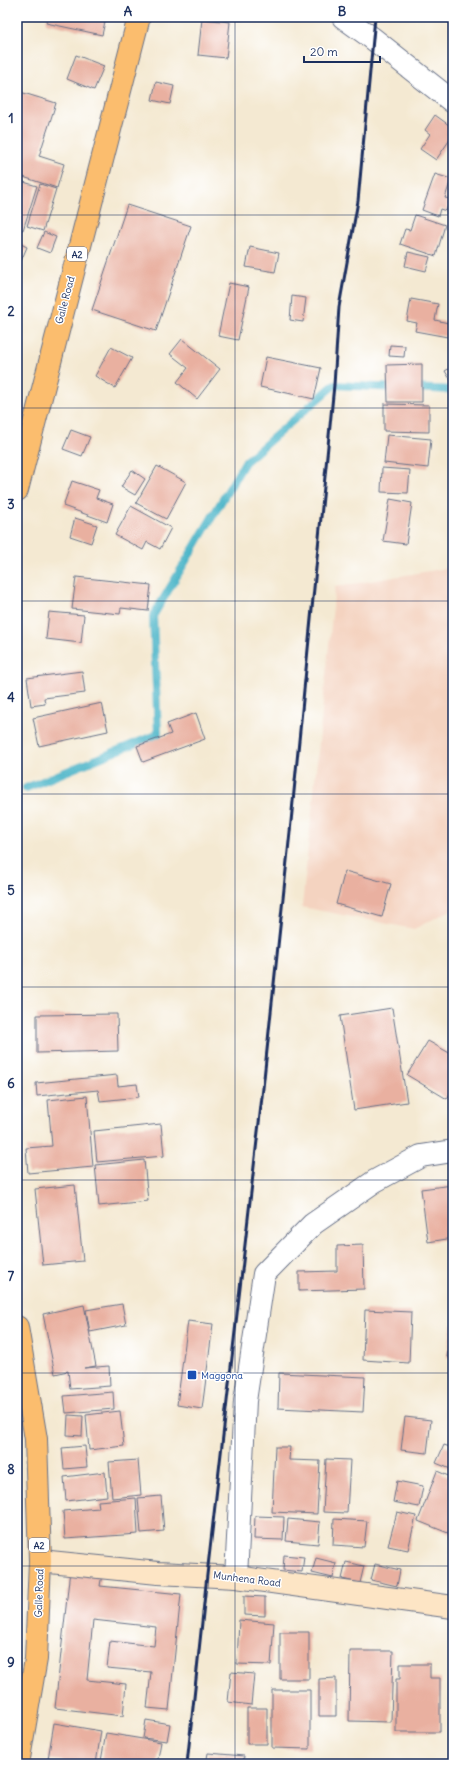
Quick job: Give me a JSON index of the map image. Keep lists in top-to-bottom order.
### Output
{
  "streets": {
    "highway": ["A2", "Galle Road"],
    "street": ["Munhena Road"]
  },
  "crossings": [
    ["Galle Road", "Munhena Road"]
  ],
  "places": {
    "transit": ["Maggona"]
  },
  "scale_bar": "20 m",
  "grid": {
    "columns": ["A", "B"],
    "rows": [
      "1",
      "2",
      "3",
      "4",
      "5",
      "6",
      "7",
      "8",
      "9"
    ]
  }
}
